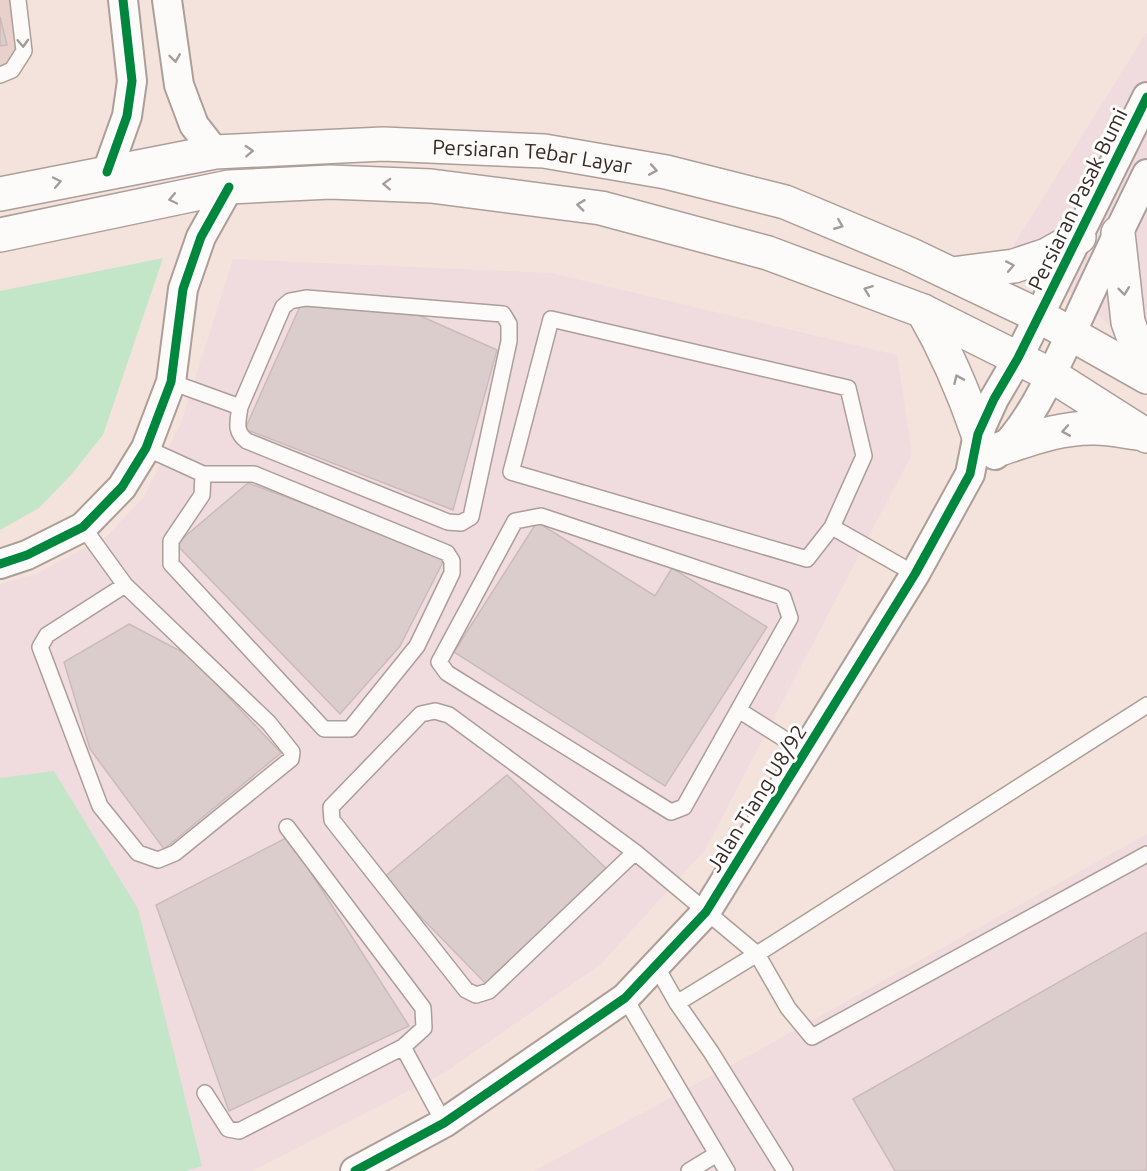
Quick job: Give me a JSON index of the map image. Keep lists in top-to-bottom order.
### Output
{
  "streets": {
    "main road": ["Persiaran Tebar Layar"],
    "street": ["Persiaran Pasak Bumi", "Jalan Tiang U8/92"]
  },
  "crossings": [
    ["Persiaran Tebar Layar", "Persiaran Pasak Bumi"],
    ["Persiaran Tebar Layar", "Jalan Tiang U8/92"],
    ["Persiaran Pasak Bumi", "Jalan Tiang U8/92"]
  ]
}
